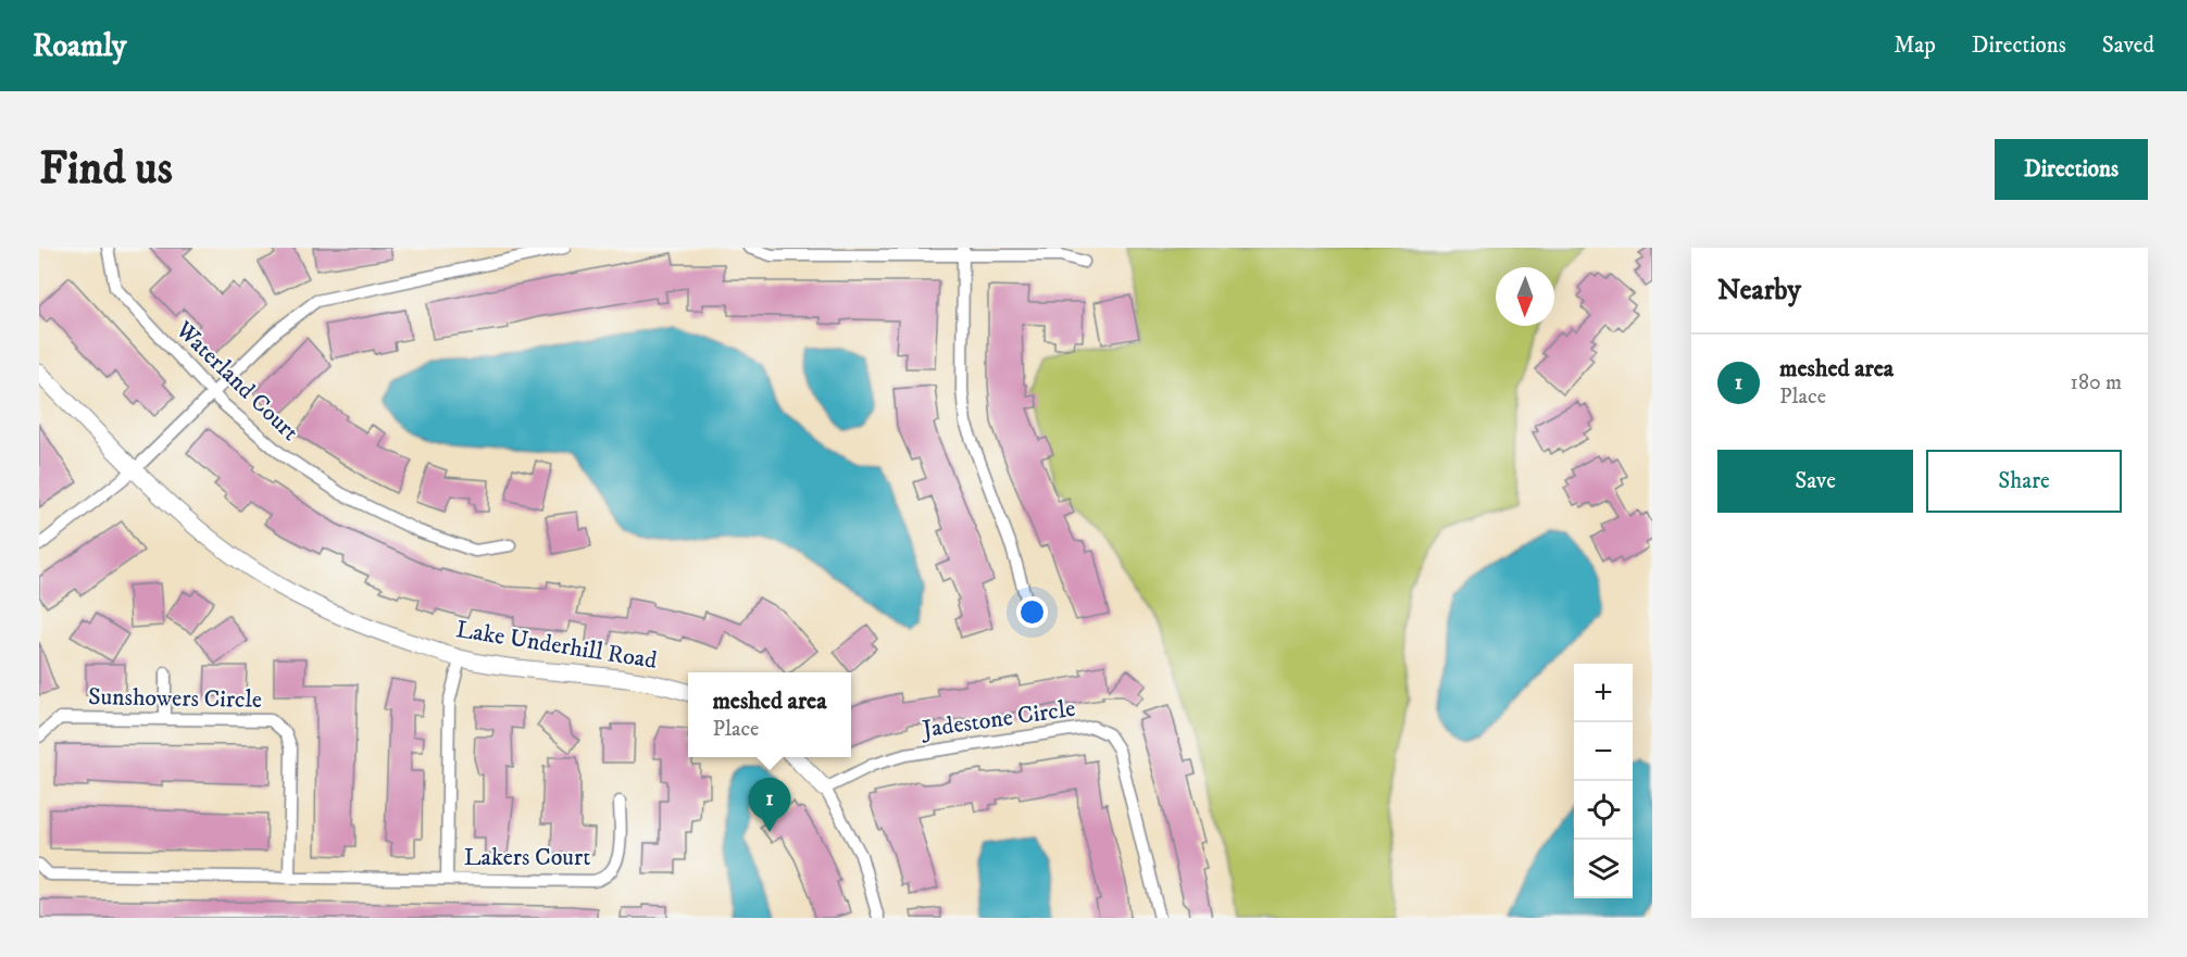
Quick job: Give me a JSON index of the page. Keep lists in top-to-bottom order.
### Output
{
  "streets": {
    "street": [
      "Waterland Court",
      "Lake Underhill Road",
      "Sunshowers Circle",
      "Jadestone Circle",
      "Lakers Court"
    ]
  },
  "north": "bottom",
  "page": {
    "header": "Roamly",
    "nav": ["Map", "Directions", "Saved"],
    "buttons": [
      "Directions",
      ["Save", "Share"]
    ],
    "title": "Find us",
    "heading": "Nearby",
    "list": [
      {
        "mark": "1",
        "name": "meshed area",
        "note": "Place",
        "value": "180 m"
      }
    ],
    "map_buttons": ["+", "−"],
    "popup": ["meshed area", "Place"],
    "pins": "1"
  }
}
